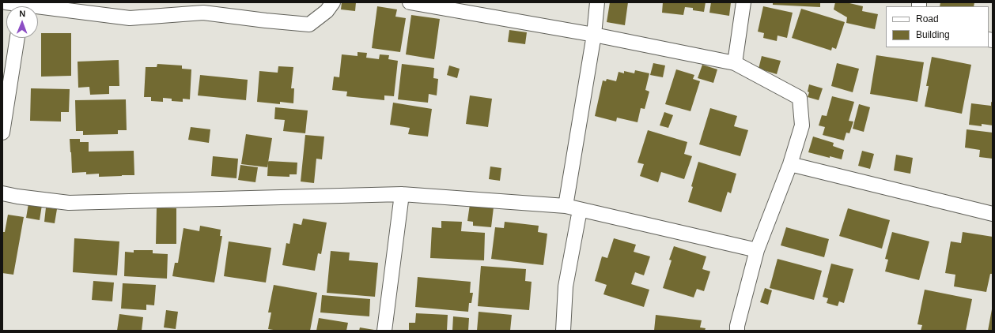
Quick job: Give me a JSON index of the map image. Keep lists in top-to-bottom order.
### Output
{
  "legend": ["Road", "Building"],
  "north": "top"
}
